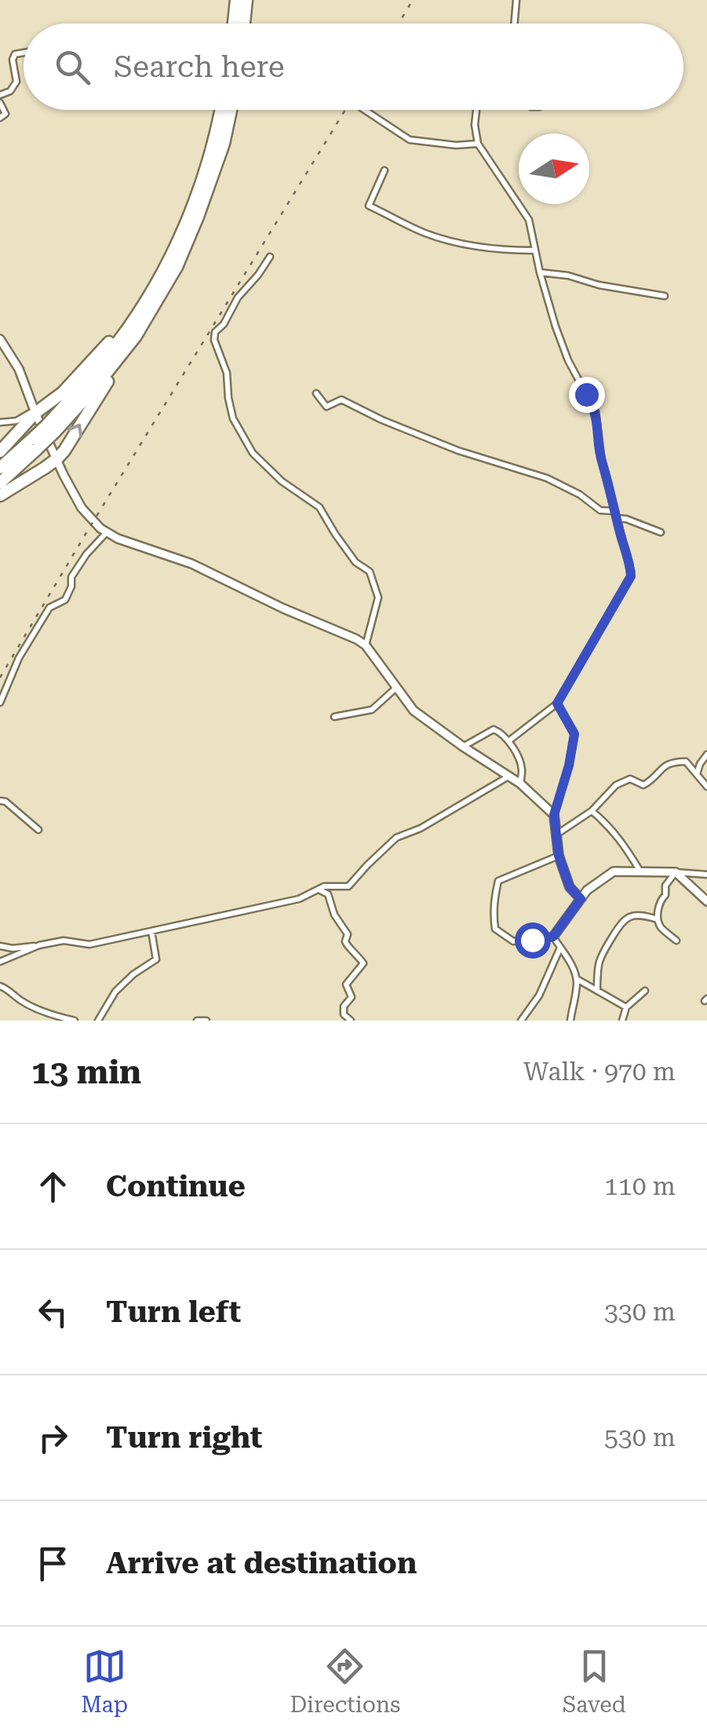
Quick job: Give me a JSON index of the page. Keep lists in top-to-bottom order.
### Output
{
  "north": "right",
  "page": {
    "search": "Search here",
    "heading": ["13 min", "Walk · 970 m"],
    "list": [
      ["Continue", "110 m"],
      ["Turn left", "330 m"],
      ["Turn right", "530 m"],
      "Arrive at destination"
    ],
    "nav": ["Map", "Directions", "Saved"]
  }
}
